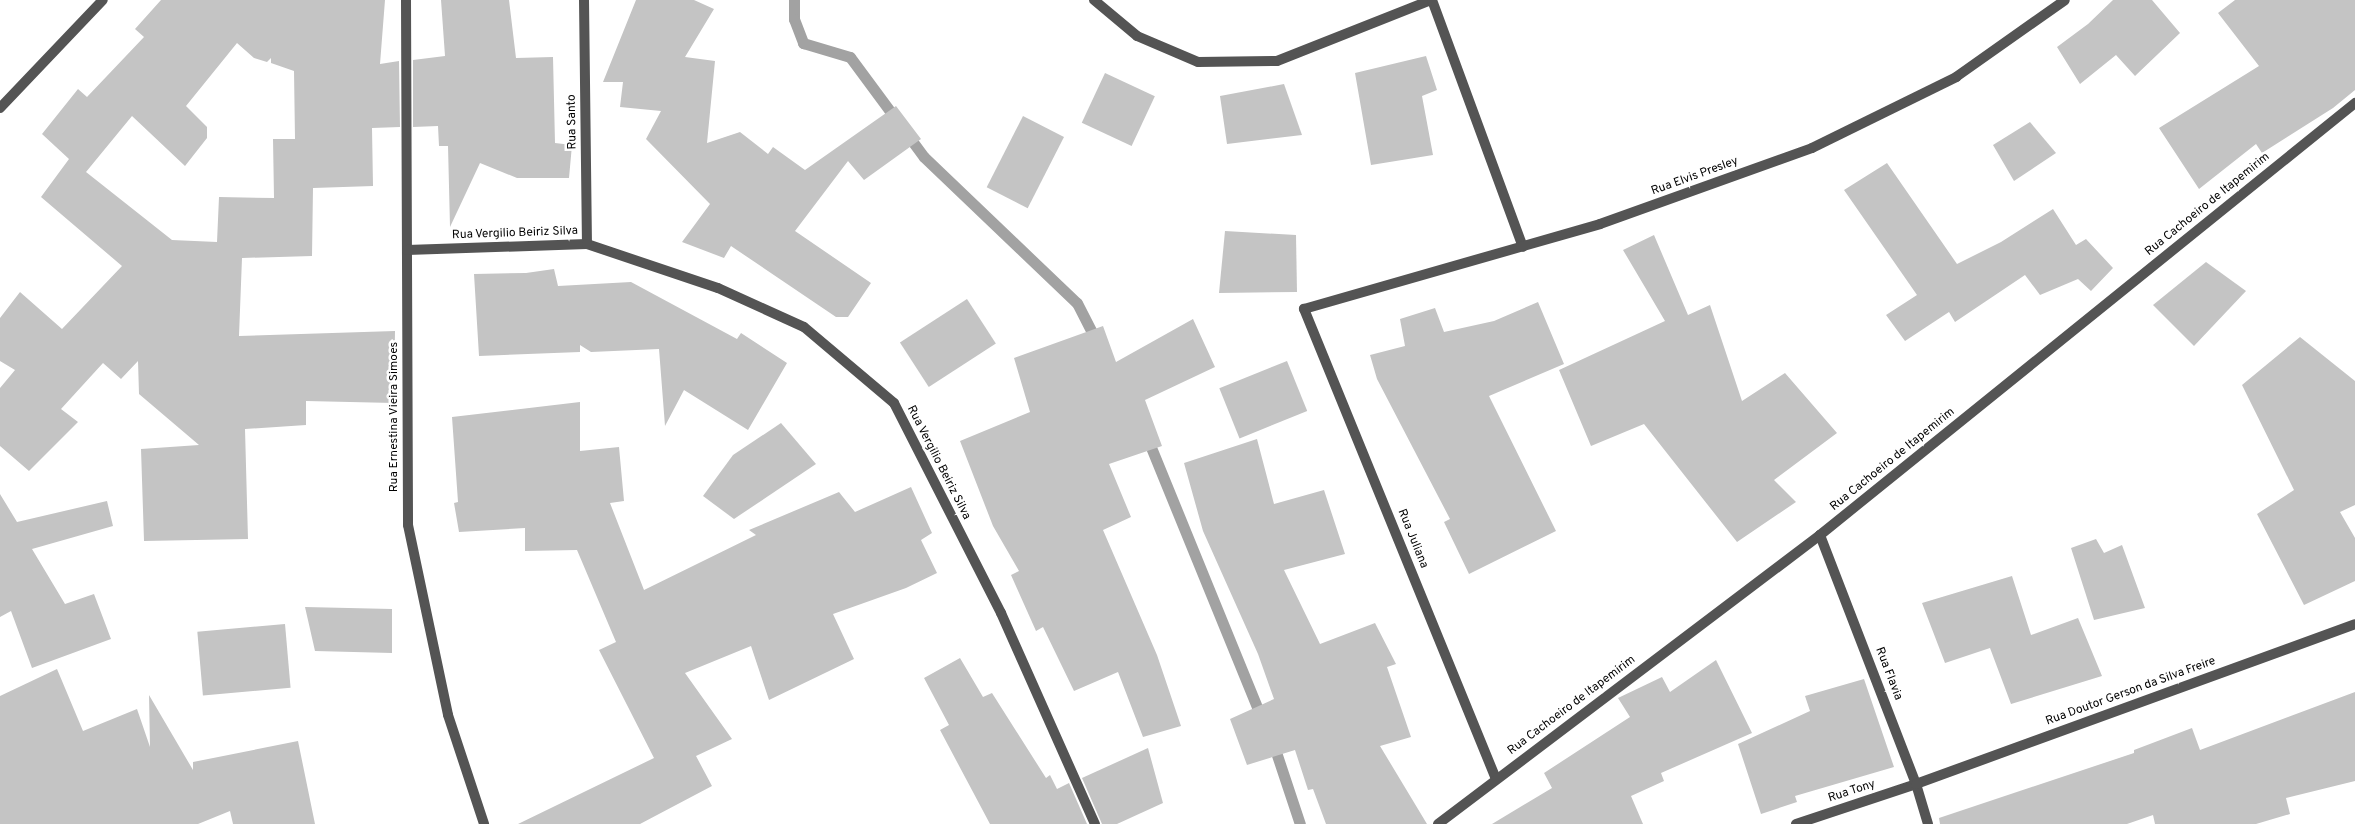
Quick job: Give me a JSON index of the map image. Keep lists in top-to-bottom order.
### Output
{
  "streets": {
    "street": [
      "Rua Santo",
      "Rua Elvis Presley",
      "Rua Cachoeiro de Itapemirim",
      "Rua Vergilio Beiriz Silva",
      "Rua Ernestina Vieira Simoes",
      "Rua Juliana",
      "Rua Flavia",
      "Rua Doutor Gerson da Silva Freire",
      "Rua Tony"
    ]
  },
  "crossings": [
    ["Rua Santo", "Rua Vergilio Beiriz Silva"],
    ["Rua Elvis Presley", "Rua Juliana"],
    ["Rua Cachoeiro de Itapemirim", "Rua Juliana"],
    ["Rua Cachoeiro de Itapemirim", "Rua Flavia"],
    ["Rua Vergilio Beiriz Silva", "Rua Ernestina Vieira Simoes"],
    ["Rua Flavia", "Rua Doutor Gerson da Silva Freire"],
    ["Rua Flavia", "Rua Tony"],
    ["Rua Doutor Gerson da Silva Freire", "Rua Tony"]
  ]
}
